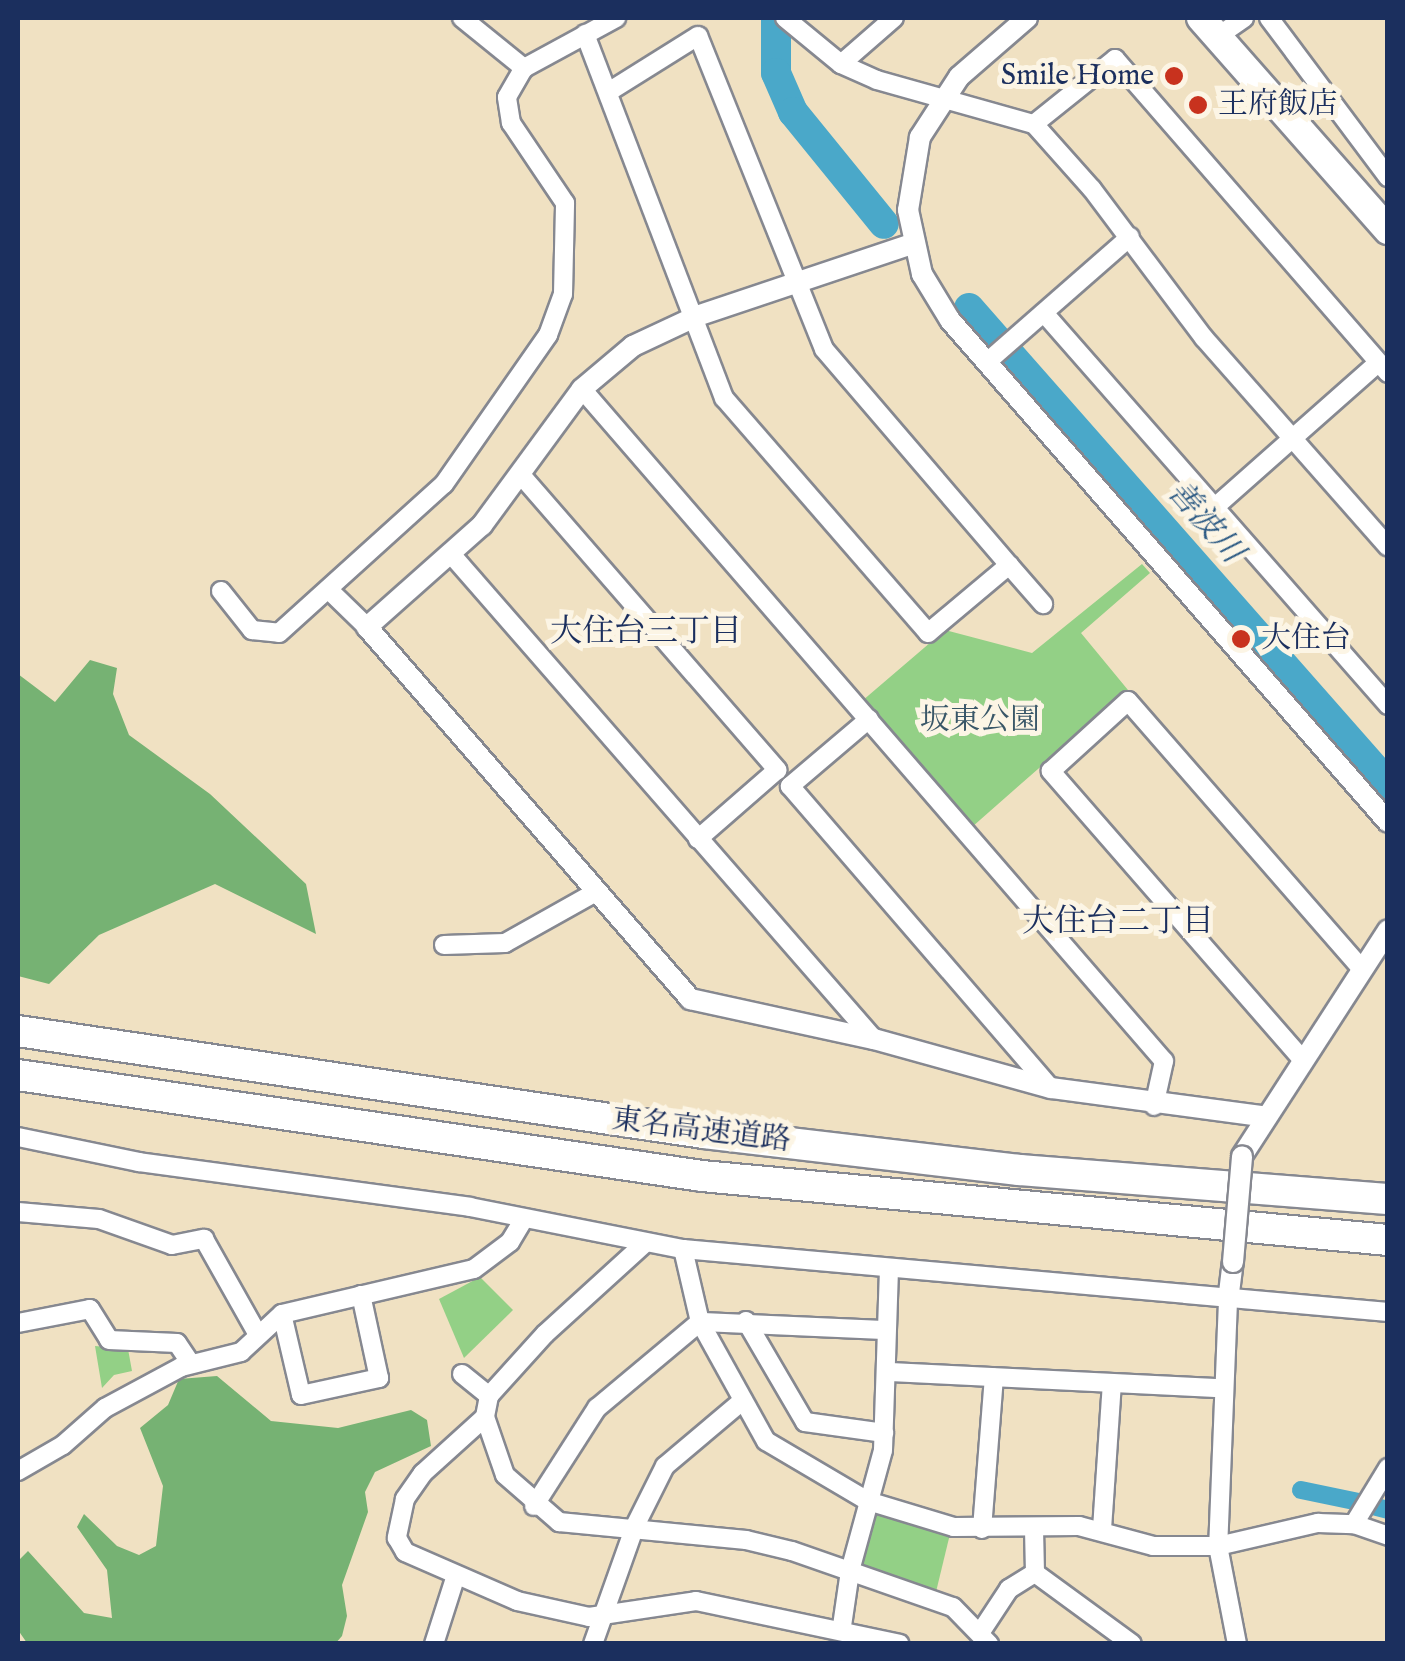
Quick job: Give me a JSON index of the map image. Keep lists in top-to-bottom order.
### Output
{
  "streets": {
    "highway": ["東名高速道路"]
  },
  "districts": ["大住台三丁目", "大住台二丁目"],
  "water": ["善波川"],
  "parks": ["坂東公園"],
  "places": ["Smile Home", "王府飯店", "大住台"]
}
